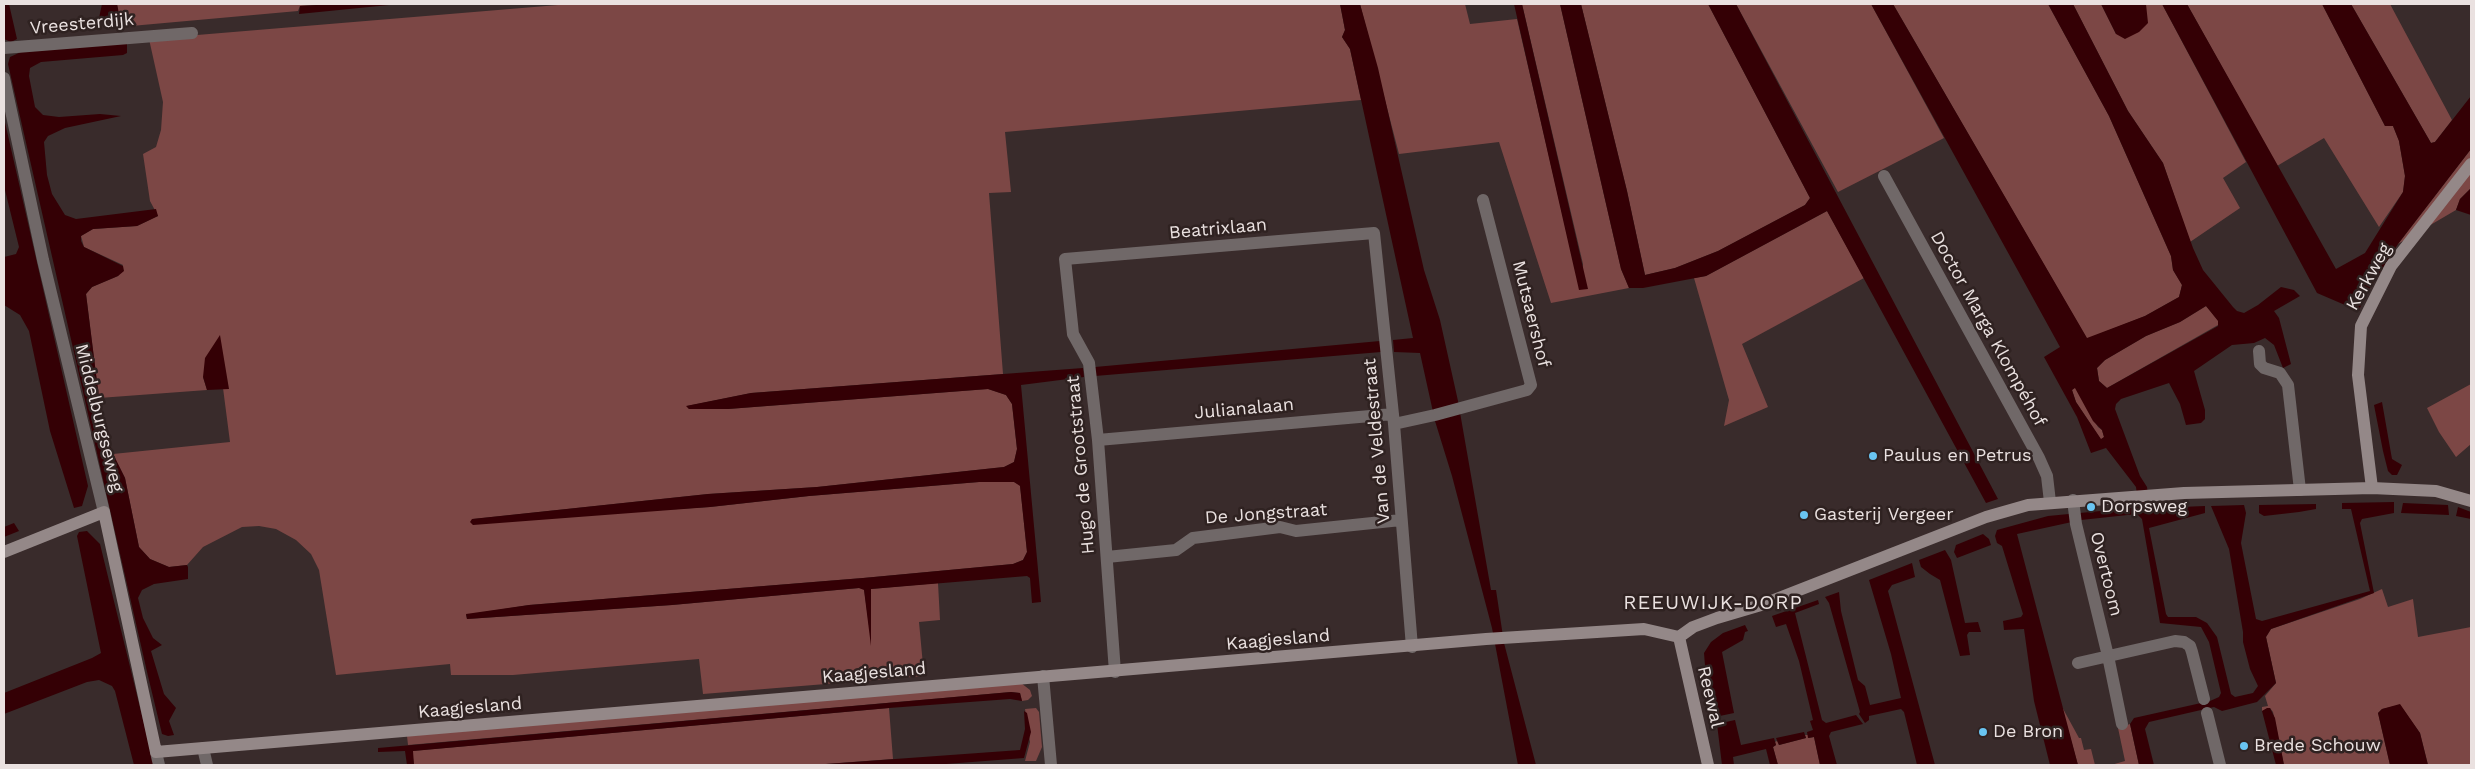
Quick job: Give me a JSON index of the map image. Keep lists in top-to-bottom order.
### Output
{
  "streets": {
    "street": [
      "Vreesterdijk",
      "Beatrixlaan",
      "Kerkweg",
      "Mutsaershof",
      "Doctor Marga Klompéhof",
      "Julianalaan",
      "Middelburgseweg",
      "Van de Veldestraat",
      "Hugo de Grootstraat",
      "De Jongstraat",
      "Overtoom",
      "Kaagjesland",
      "Reewal"
    ]
  },
  "crossings": [
    ["Beatrixlaan", "Van de Veldestraat"],
    ["Beatrixlaan", "Hugo de Grootstraat"],
    ["Mutsaershof", "Julianalaan"],
    ["Mutsaershof", "Van de Veldestraat"],
    ["Julianalaan", "Van de Veldestraat"],
    ["Julianalaan", "Hugo de Grootstraat"],
    ["Middelburgseweg", "Kaagjesland"],
    ["Van de Veldestraat", "De Jongstraat"],
    ["Van de Veldestraat", "Kaagjesland"],
    ["Hugo de Grootstraat", "De Jongstraat"],
    ["Hugo de Grootstraat", "Kaagjesland"],
    ["Kaagjesland", "Reewal"]
  ],
  "districts": ["REEUWIJK-DORP"],
  "places": [
    "Paulus en Petrus",
    "Dorpsweg",
    "Gasterij Vergeer",
    "De Bron",
    "Brede Schouw"
  ]
}
